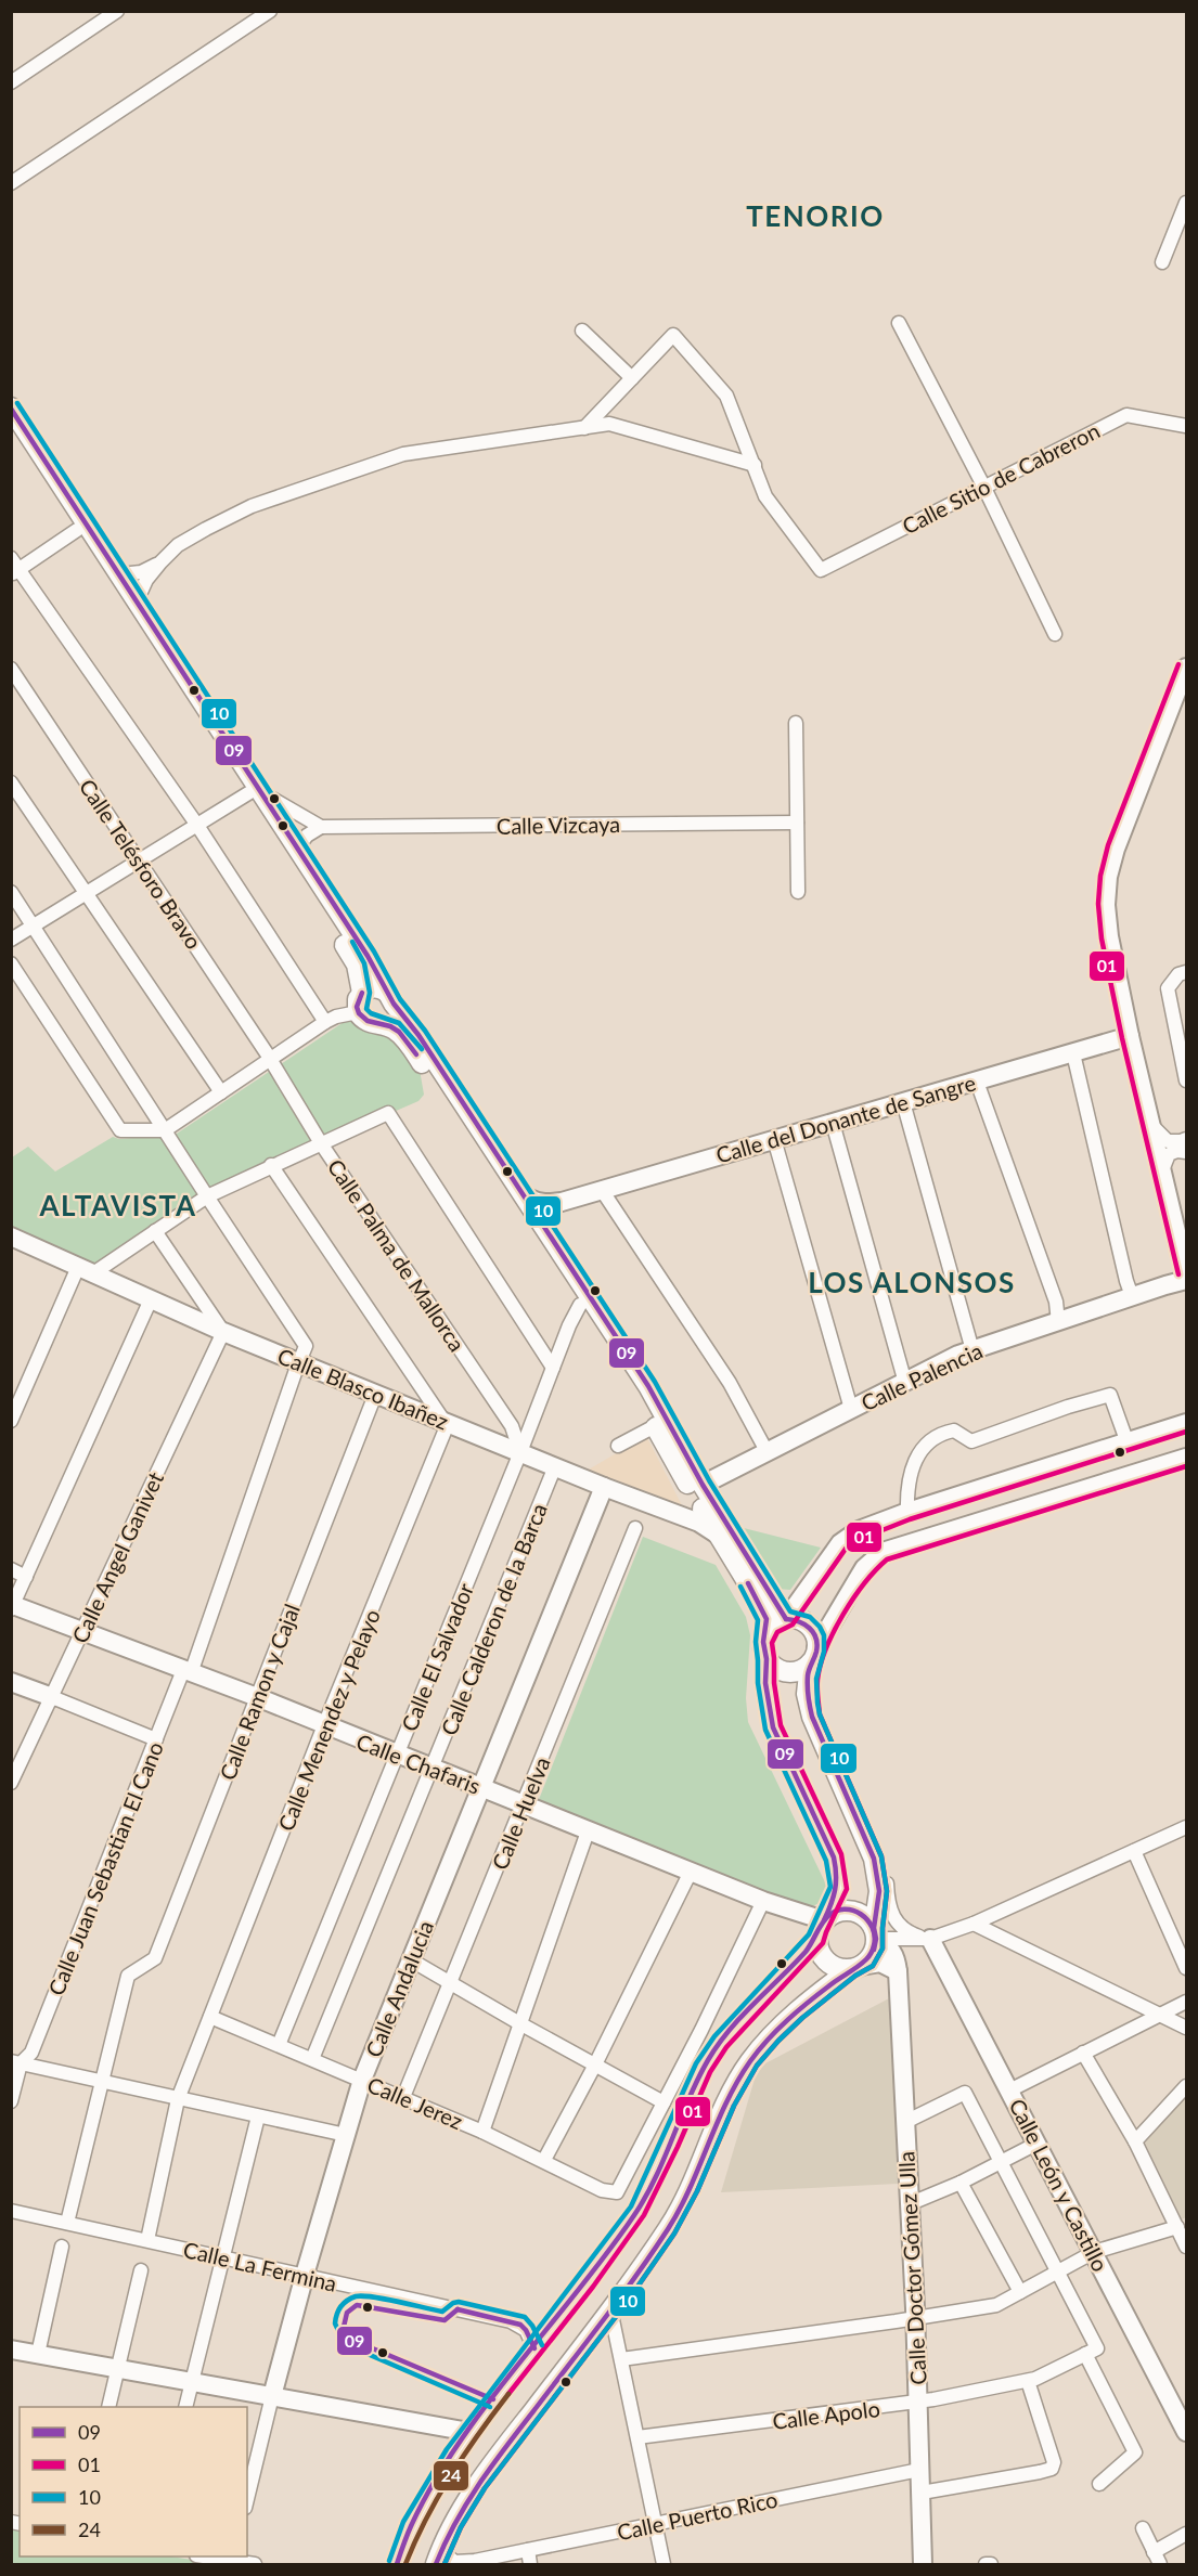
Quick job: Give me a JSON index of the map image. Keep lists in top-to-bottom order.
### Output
{
  "streets": {
    "street": [
      "Calle Sitio de Cabreron",
      "Calle Vizcaya",
      "Calle Telésforo Bravo",
      "Calle del Donante de Sangre",
      "Calle Palma de Mallorca",
      "Calle Palencia",
      "Calle Blasco Ibañez",
      "Calle Angel Ganivet",
      "Calle Calderon de la Barca",
      "Calle El Salvador",
      "Calle Ramon y Cajal",
      "Calle Menendez y Pelayo",
      "Calle Chafaris",
      "Calle Huelva",
      "Calle Juan Sebastian El Cano",
      "Calle Andalucia",
      "Calle Jerez",
      "Calle León y Castillo",
      "Calle La Fermina",
      "Calle Doctor Gómez Ulla",
      "Calle Apolo",
      "Calle Puerto Rico"
    ]
  },
  "crossings": [
    ["Calle Telésforo Bravo", "Calle Palma de Mallorca"],
    ["Calle Palma de Mallorca", "Calle Blasco Ibañez"],
    ["Calle Palma de Mallorca", "Calle El Salvador"],
    ["Calle Blasco Ibañez", "Calle Angel Ganivet"],
    ["Calle Blasco Ibañez", "Calle Calderon de la Barca"],
    ["Calle Blasco Ibañez", "Calle El Salvador"],
    ["Calle Blasco Ibañez", "Calle Ramon y Cajal"],
    ["Calle Blasco Ibañez", "Calle Menendez y Pelayo"],
    ["Calle Blasco Ibañez", "Calle Juan Sebastian El Cano"],
    ["Calle Blasco Ibañez", "Calle Andalucia"],
    ["Calle Angel Ganivet", "Calle Chafaris"],
    ["Calle Calderon de la Barca", "Calle Chafaris"],
    ["Calle Calderon de la Barca", "Calle Jerez"],
    ["Calle El Salvador", "Calle Chafaris"],
    ["Calle El Salvador", "Calle Jerez"],
    ["Calle Ramon y Cajal", "Calle Chafaris"],
    ["Calle Menendez y Pelayo", "Calle Chafaris"],
    ["Calle Menendez y Pelayo", "Calle Jerez"],
    ["Calle Menendez y Pelayo", "Calle La Fermina"],
    ["Calle Chafaris", "Calle Huelva"],
    ["Calle Chafaris", "Calle Juan Sebastian El Cano"],
    ["Calle Chafaris", "Calle Andalucia"],
    ["Calle Chafaris", "Calle Doctor Gómez Ulla"],
    ["Calle Huelva", "Calle Jerez"],
    ["Calle Andalucia", "Calle Jerez"],
    ["Calle Andalucia", "Calle La Fermina"],
    ["Calle Doctor Gómez Ulla", "Calle Apolo"],
    ["Calle Doctor Gómez Ulla", "Calle Puerto Rico"]
  ],
  "districts": ["TENORIO", "ALTAVISTA", "LOS ALONSOS"],
  "lines": [
    "transit line 10",
    "transit line 09",
    "transit line 01",
    "transit line 24"
  ],
  "legend": [
    "09",
    "01",
    "10",
    "24"
  ]
}
